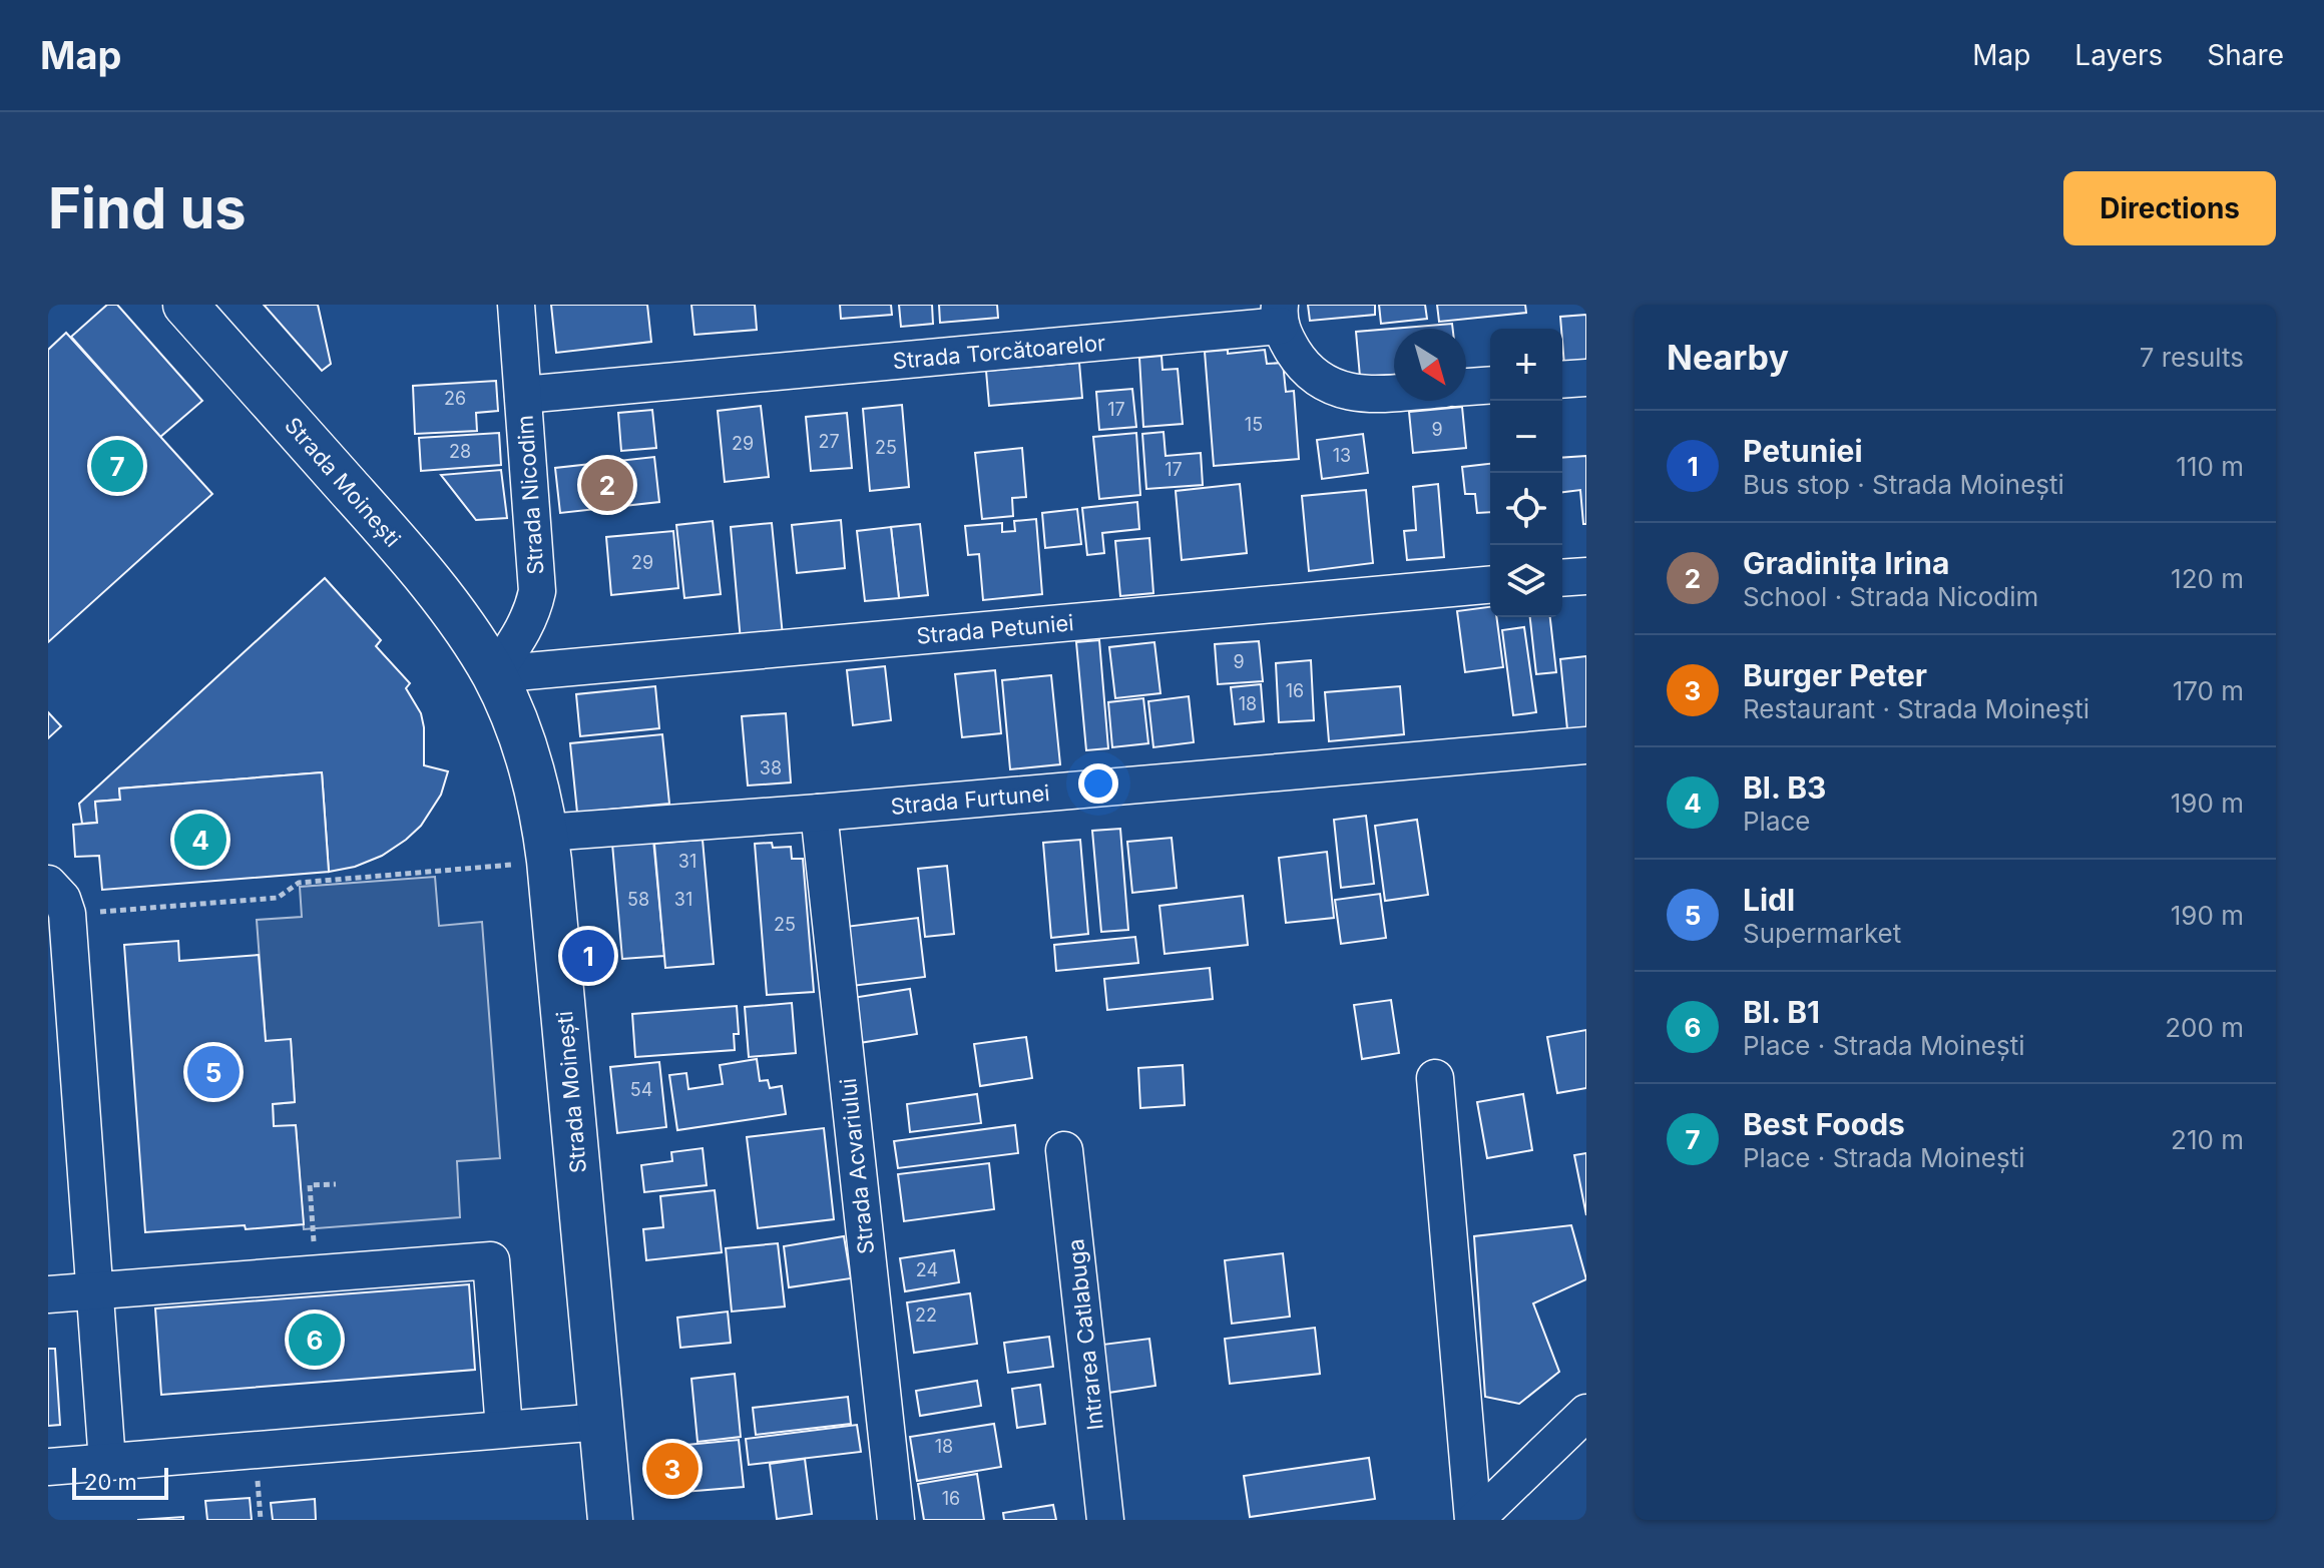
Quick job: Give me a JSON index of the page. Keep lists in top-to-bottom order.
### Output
{
  "streets": {
    "main road": ["Strada Moinești"],
    "street": [
      "Strada Torcătoarelor",
      "Strada Nicodim",
      "Strada Petuniei",
      "Strada Furtunei",
      "Strada Acvariului",
      "Intrarea Catlabuga"
    ]
  },
  "crossings": [
    ["Strada Torcătoarelor", "Strada Nicodim"],
    ["Strada Moinești", "Strada Nicodim"],
    ["Strada Moinești", "Strada Petuniei"],
    ["Strada Moinești", "Strada Furtunei"],
    ["Strada Nicodim", "Strada Petuniei"],
    ["Strada Furtunei", "Strada Acvariului"]
  ],
  "house_numbers": [
    "26",
    "17",
    "15",
    "9",
    "27",
    "29",
    "25",
    "28",
    "13",
    "17",
    "29",
    "9",
    "16",
    "18",
    "38",
    "31",
    "58",
    "31",
    "25",
    "54",
    "24",
    "22",
    "18",
    "16"
  ],
  "scale_bar": "20 m",
  "north": "bottom right",
  "page": {
    "header": "Map",
    "nav": ["Map", "Layers", "Share"],
    "buttons": "Directions",
    "title": "Find us",
    "heading": ["Nearby", "7 results"],
    "map_buttons": ["+", "−"],
    "list": [
      {
        "mark": "1",
        "name": "Petuniei",
        "note": "Bus stop · Strada Moinești",
        "value": "110 m"
      },
      {
        "mark": "2",
        "name": "Gradinița Irina",
        "note": "School · Strada Nicodim",
        "value": "120 m"
      },
      {
        "mark": "3",
        "name": "Burger Peter",
        "note": "Restaurant · Strada Moinești",
        "value": "170 m"
      },
      {
        "mark": "4",
        "name": "Bl. B3",
        "note": "Place",
        "value": "190 m"
      },
      {
        "mark": "5",
        "name": "Lidl",
        "note": "Supermarket",
        "value": "190 m"
      },
      {
        "mark": "6",
        "name": "Bl. B1",
        "note": "Place · Strada Moinești",
        "value": "200 m"
      },
      {
        "mark": "7",
        "name": "Best Foods",
        "note": "Place · Strada Moinești",
        "value": "210 m"
      }
    ],
    "pins": [
      "7",
      "2",
      "4",
      "1",
      "5",
      "6",
      "3"
    ],
    "scale": "20 m"
  }
}
